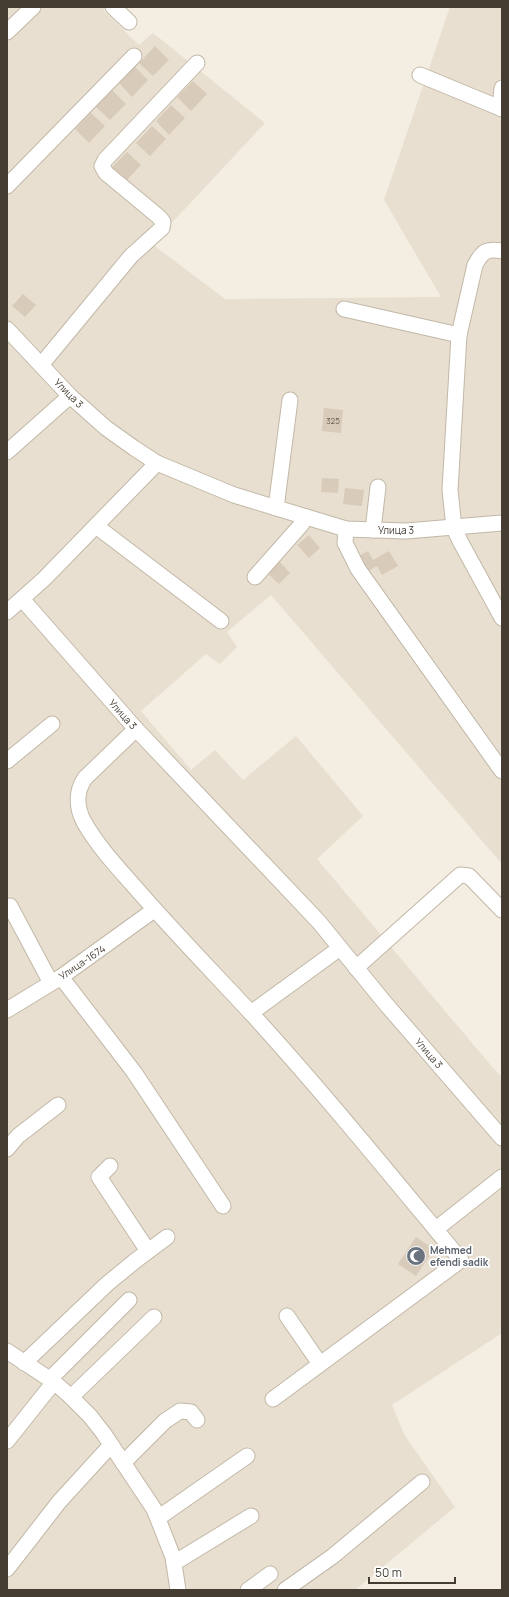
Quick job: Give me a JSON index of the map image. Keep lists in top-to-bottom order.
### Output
{
  "streets": {
    "street": ["Улица 3", "Улица-1674"]
  },
  "places": {
    "mosque": ["Mehmed efendi sadik"]
  },
  "house_numbers": ["325"],
  "scale_bar": "50 m"
}
